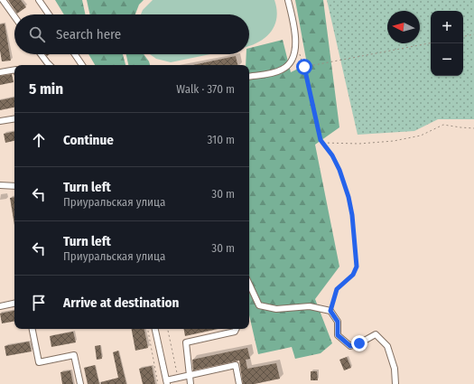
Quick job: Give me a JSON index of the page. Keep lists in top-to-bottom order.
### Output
{
  "north": "left",
  "page": {
    "map_buttons": ["+", "−"],
    "search": "Search here",
    "heading": ["5 min", "Walk · 370 m"],
    "list": [
      ["Continue", "310 m"],
      ["Turn left", "Приуральская улица", "30 m"],
      ["Turn left", "Приуральская улица", "30 m"],
      "Arrive at destination"
    ]
  }
}
